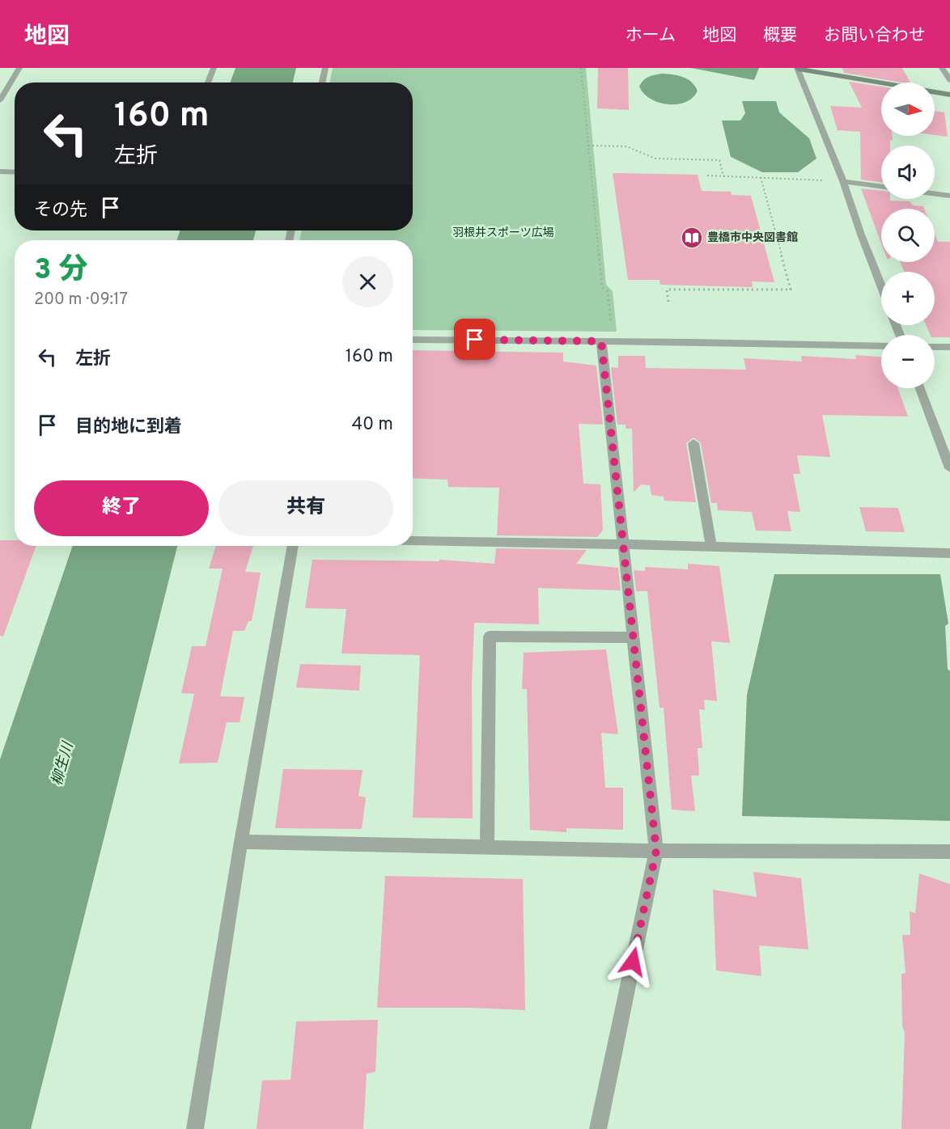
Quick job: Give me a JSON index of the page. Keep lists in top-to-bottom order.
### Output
{
  "water": ["柳生川"],
  "parks": ["羽根井スポーツ広場"],
  "places": {
    "library": ["豊橋市中央図書館"]
  },
  "north": "right",
  "page": {
    "header": "地図",
    "nav": [
      "ホーム",
      "地図",
      "概要",
      "お問い合わせ"
    ],
    "map_buttons": ["+", "−"],
    "turn": ["160 m", "左折"],
    "then": "その先",
    "heading": ["3 分", "200 m · 09:17"],
    "list": [
      {
        "name": "左折",
        "value": "160 m"
      },
      {
        "name": "目的地に到着",
        "value": "40 m"
      }
    ],
    "buttons": ["終了", "共有"]
  }
}
